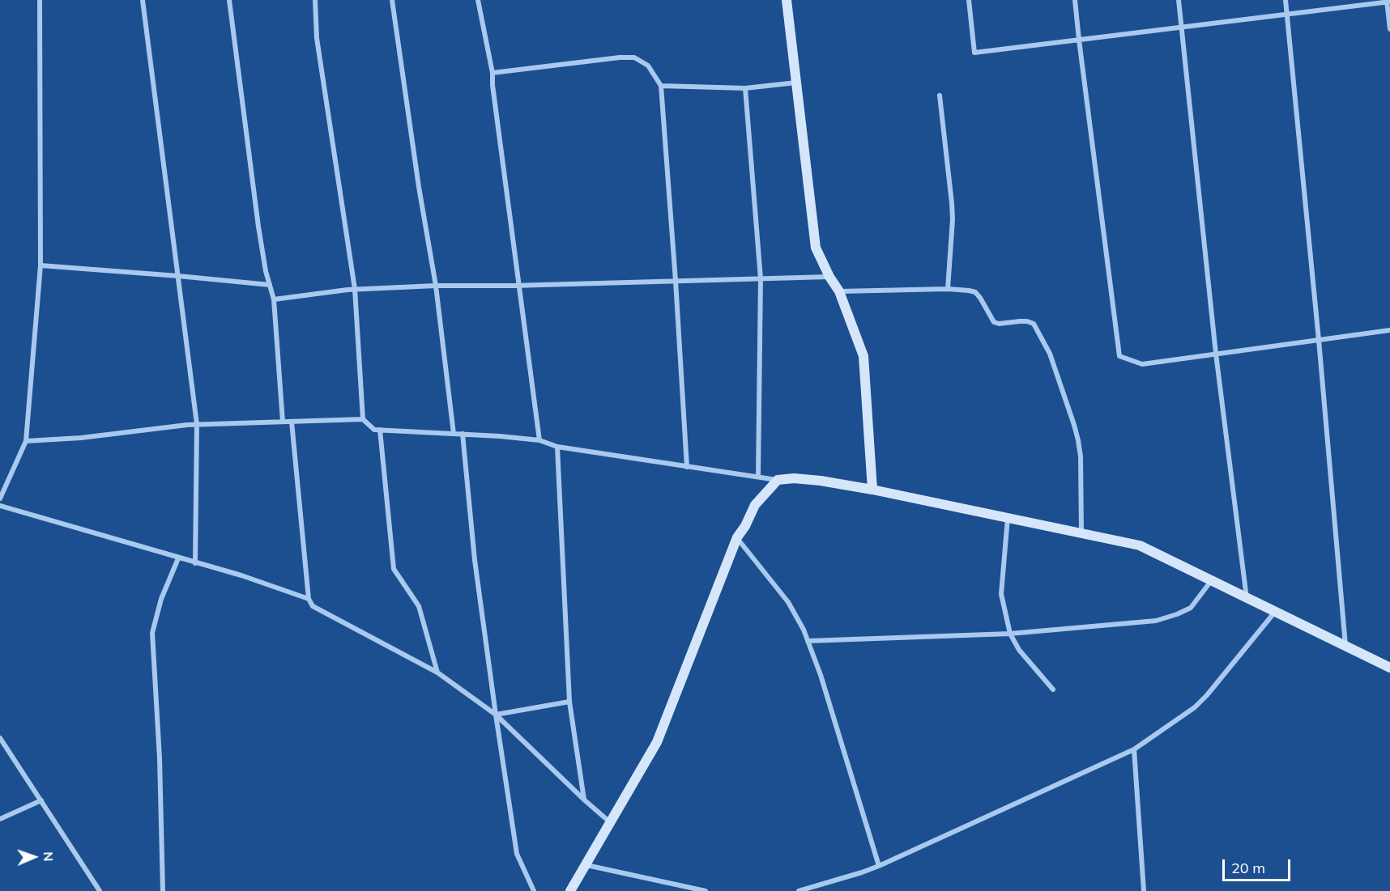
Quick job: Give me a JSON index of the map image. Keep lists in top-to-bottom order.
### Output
{
  "scale_bar": "20 m",
  "north": "right"
}
